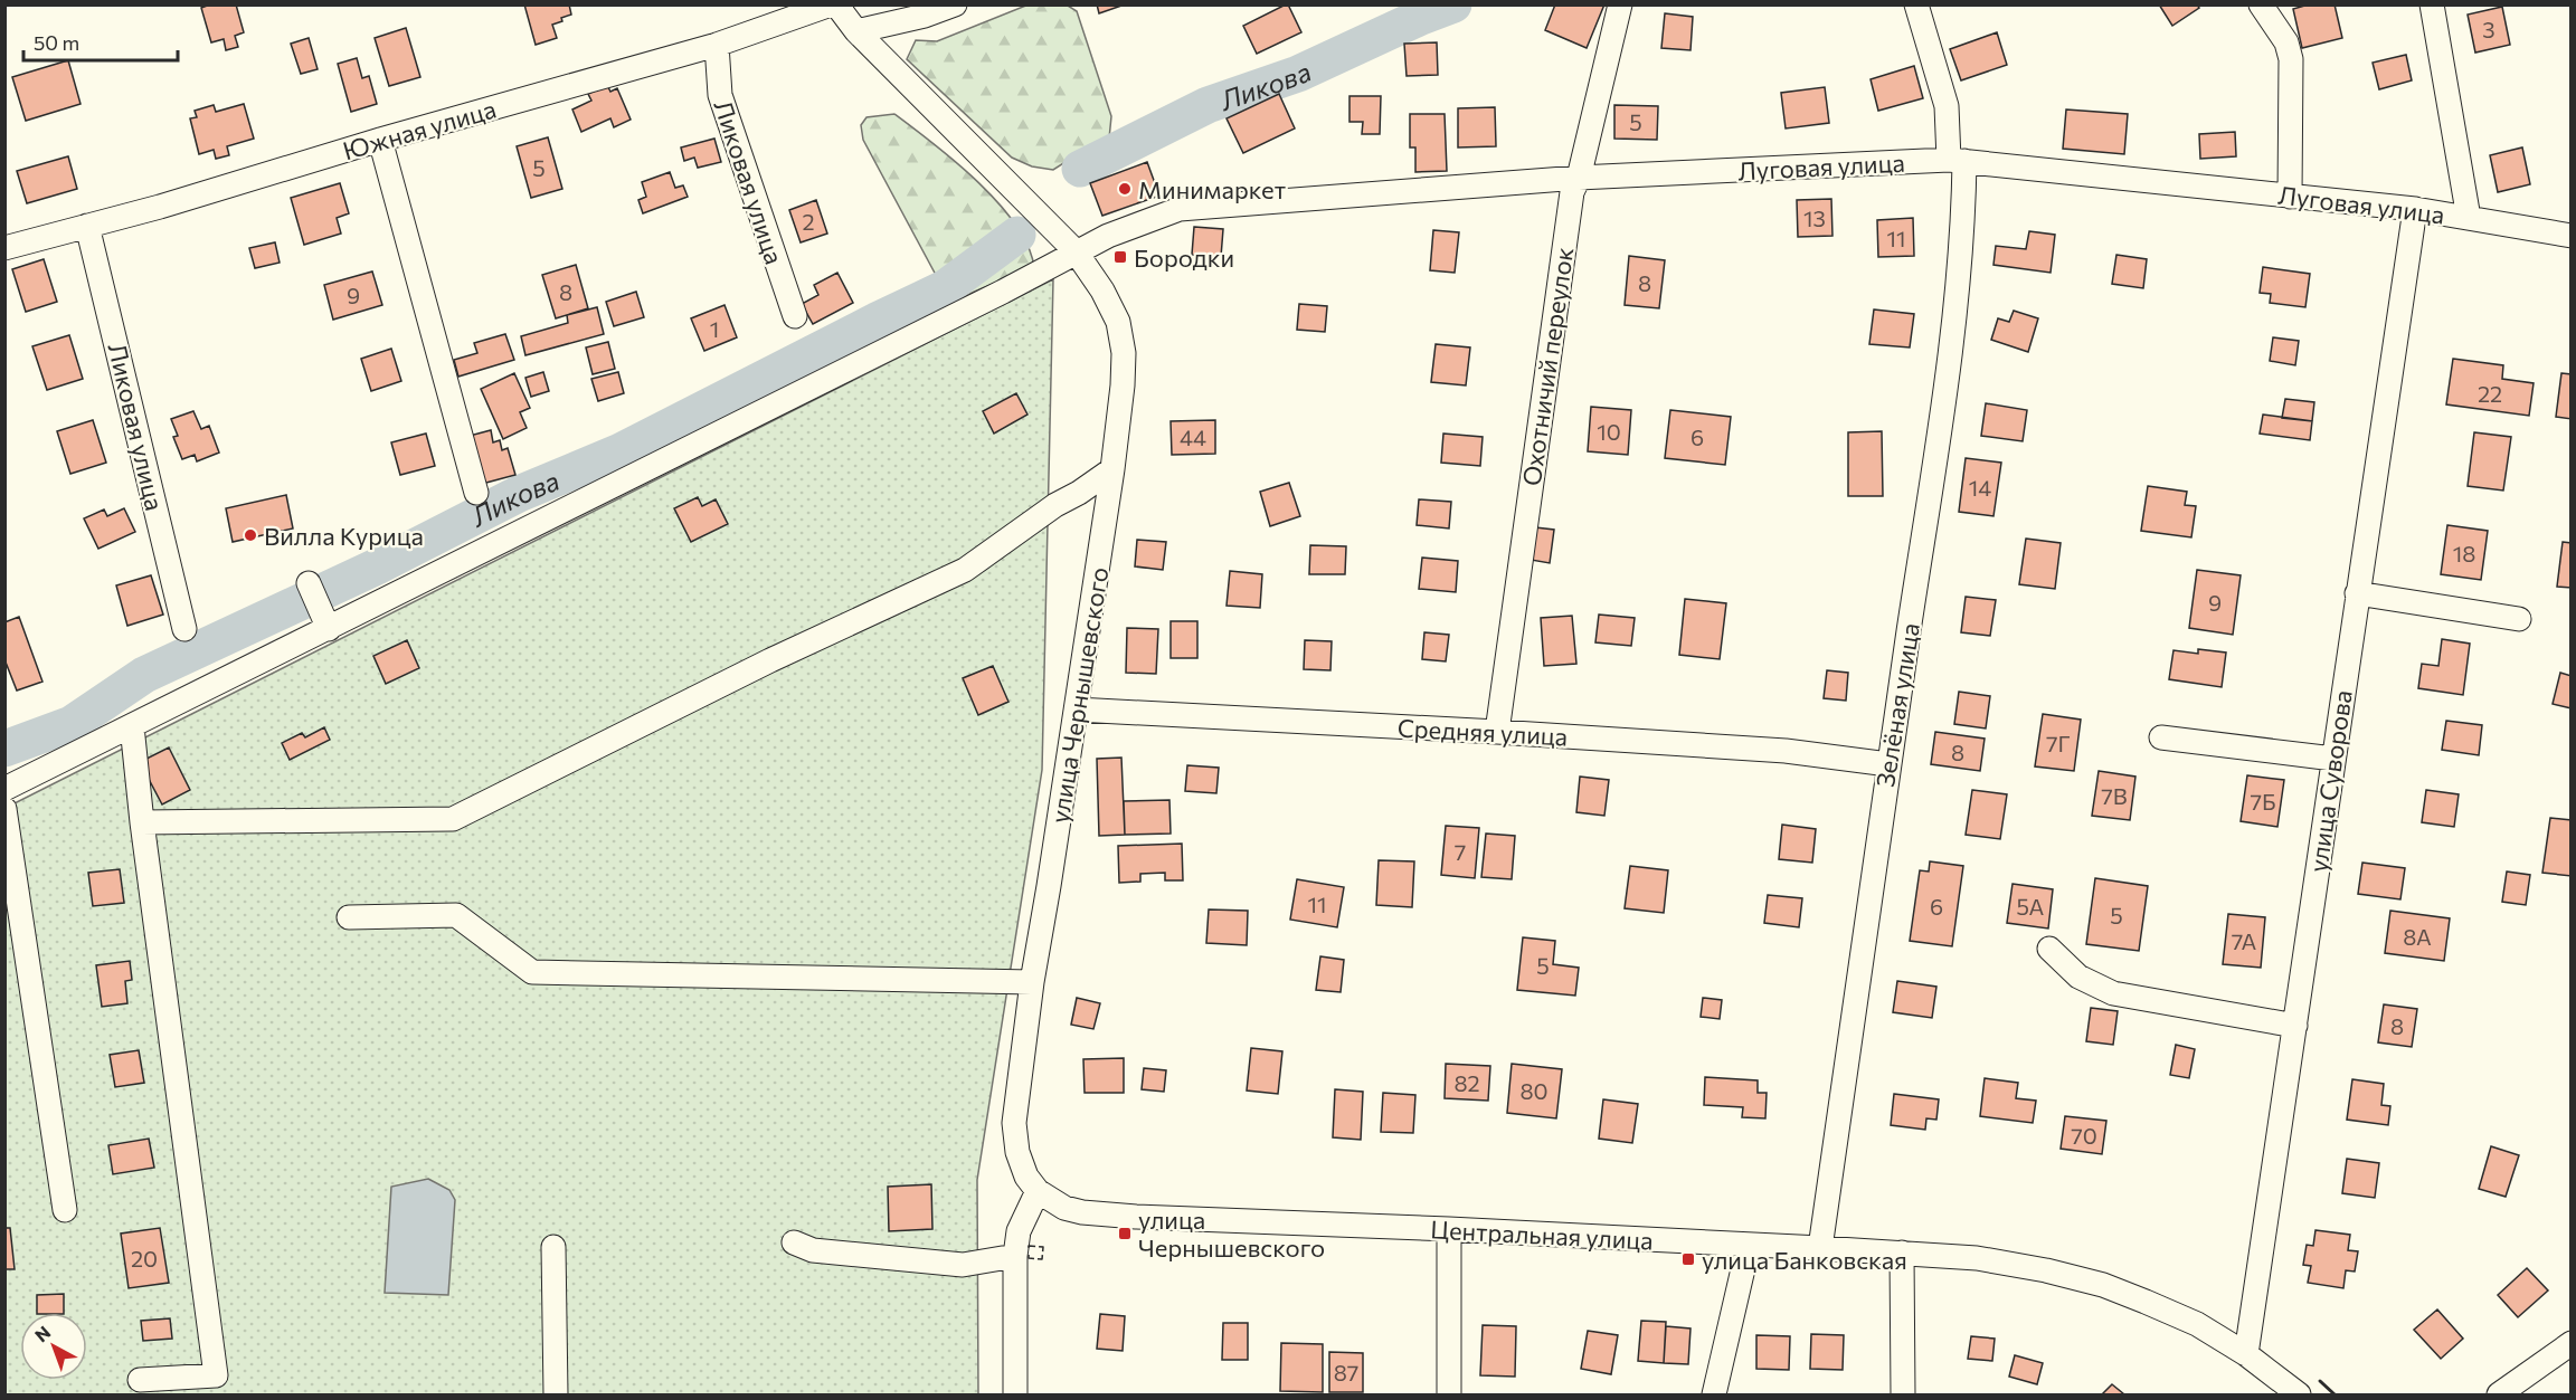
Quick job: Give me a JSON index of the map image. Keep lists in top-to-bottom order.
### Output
{
  "streets": {
    "street": [
      "Южная улица",
      "Луговая улица",
      "Ликовая улица",
      "Охотничий переулок",
      "улица Чернышевского",
      "Зелёная улица",
      "Средняя улица",
      "улица Суворова",
      "Центральная улица"
    ]
  },
  "crossings": [
    ["Южная улица", "Ликовая улица"],
    ["Южная улица", "улица Чернышевского"],
    ["Луговая улица", "Охотничий переулок"],
    ["Луговая улица", "улица Чернышевского"],
    ["Луговая улица", "Зелёная улица"],
    ["Луговая улица", "улица Суворова"],
    ["Охотничий переулок", "Средняя улица"],
    ["улица Чернышевского", "Средняя улица"],
    ["улица Чернышевского", "Центральная улица"],
    ["Зелёная улица", "Средняя улица"],
    ["Зелёная улица", "Центральная улица"],
    ["улица Суворова", "Центральная улица"]
  ],
  "water": ["Ликова"],
  "places": {
    "other": ["Минимаркет", "Вилла Курица"],
    "transit": ["Бородки", "улица Чернышевского", "улица Банковская"]
  },
  "house_numbers": [
    "3",
    "5",
    "5",
    "13",
    "2",
    "11",
    "8",
    "8",
    "9",
    "1",
    "22",
    "10",
    "44",
    "6",
    "14",
    "18",
    "9",
    "7Г",
    "8",
    "7В",
    "7Б",
    "7",
    "11",
    "6",
    "5А",
    "5",
    "8А",
    "7А",
    "5",
    "8",
    "82",
    "80",
    "70",
    "20",
    "87"
  ],
  "scale_bar": "50 m",
  "north": "top left"
}
